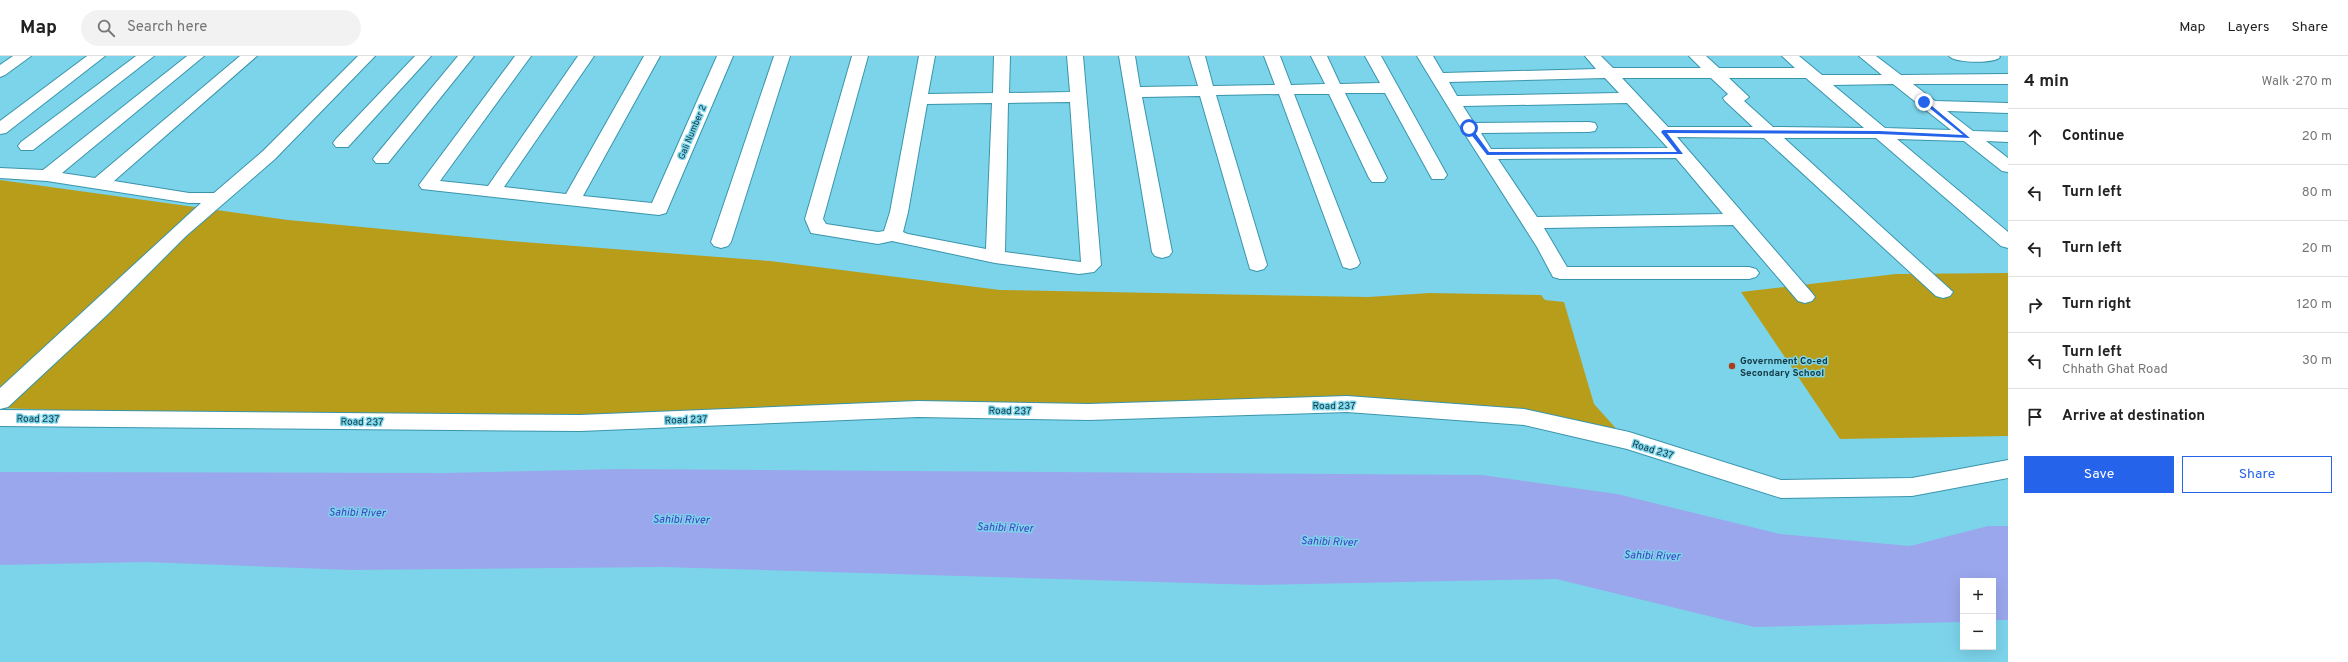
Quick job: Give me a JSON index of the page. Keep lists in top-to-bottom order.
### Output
{
  "streets": {
    "street": ["Gali Number 2", "Road 237"]
  },
  "water": ["Sahibi River"],
  "places": ["Government Co-ed Secondary School"],
  "page": {
    "header": "Map",
    "search": "Search here",
    "nav": ["Map", "Layers", "Share"],
    "heading": ["4 min", "Walk · 270 m"],
    "list": [
      ["Continue", "20 m"],
      ["Turn left", "80 m"],
      ["Turn left", "20 m"],
      ["Turn right", "120 m"],
      ["Turn left", "Chhath Ghat Road", "30 m"],
      "Arrive at destination"
    ],
    "buttons": ["Save", "Share"],
    "map_buttons": ["+", "−"]
  }
}
